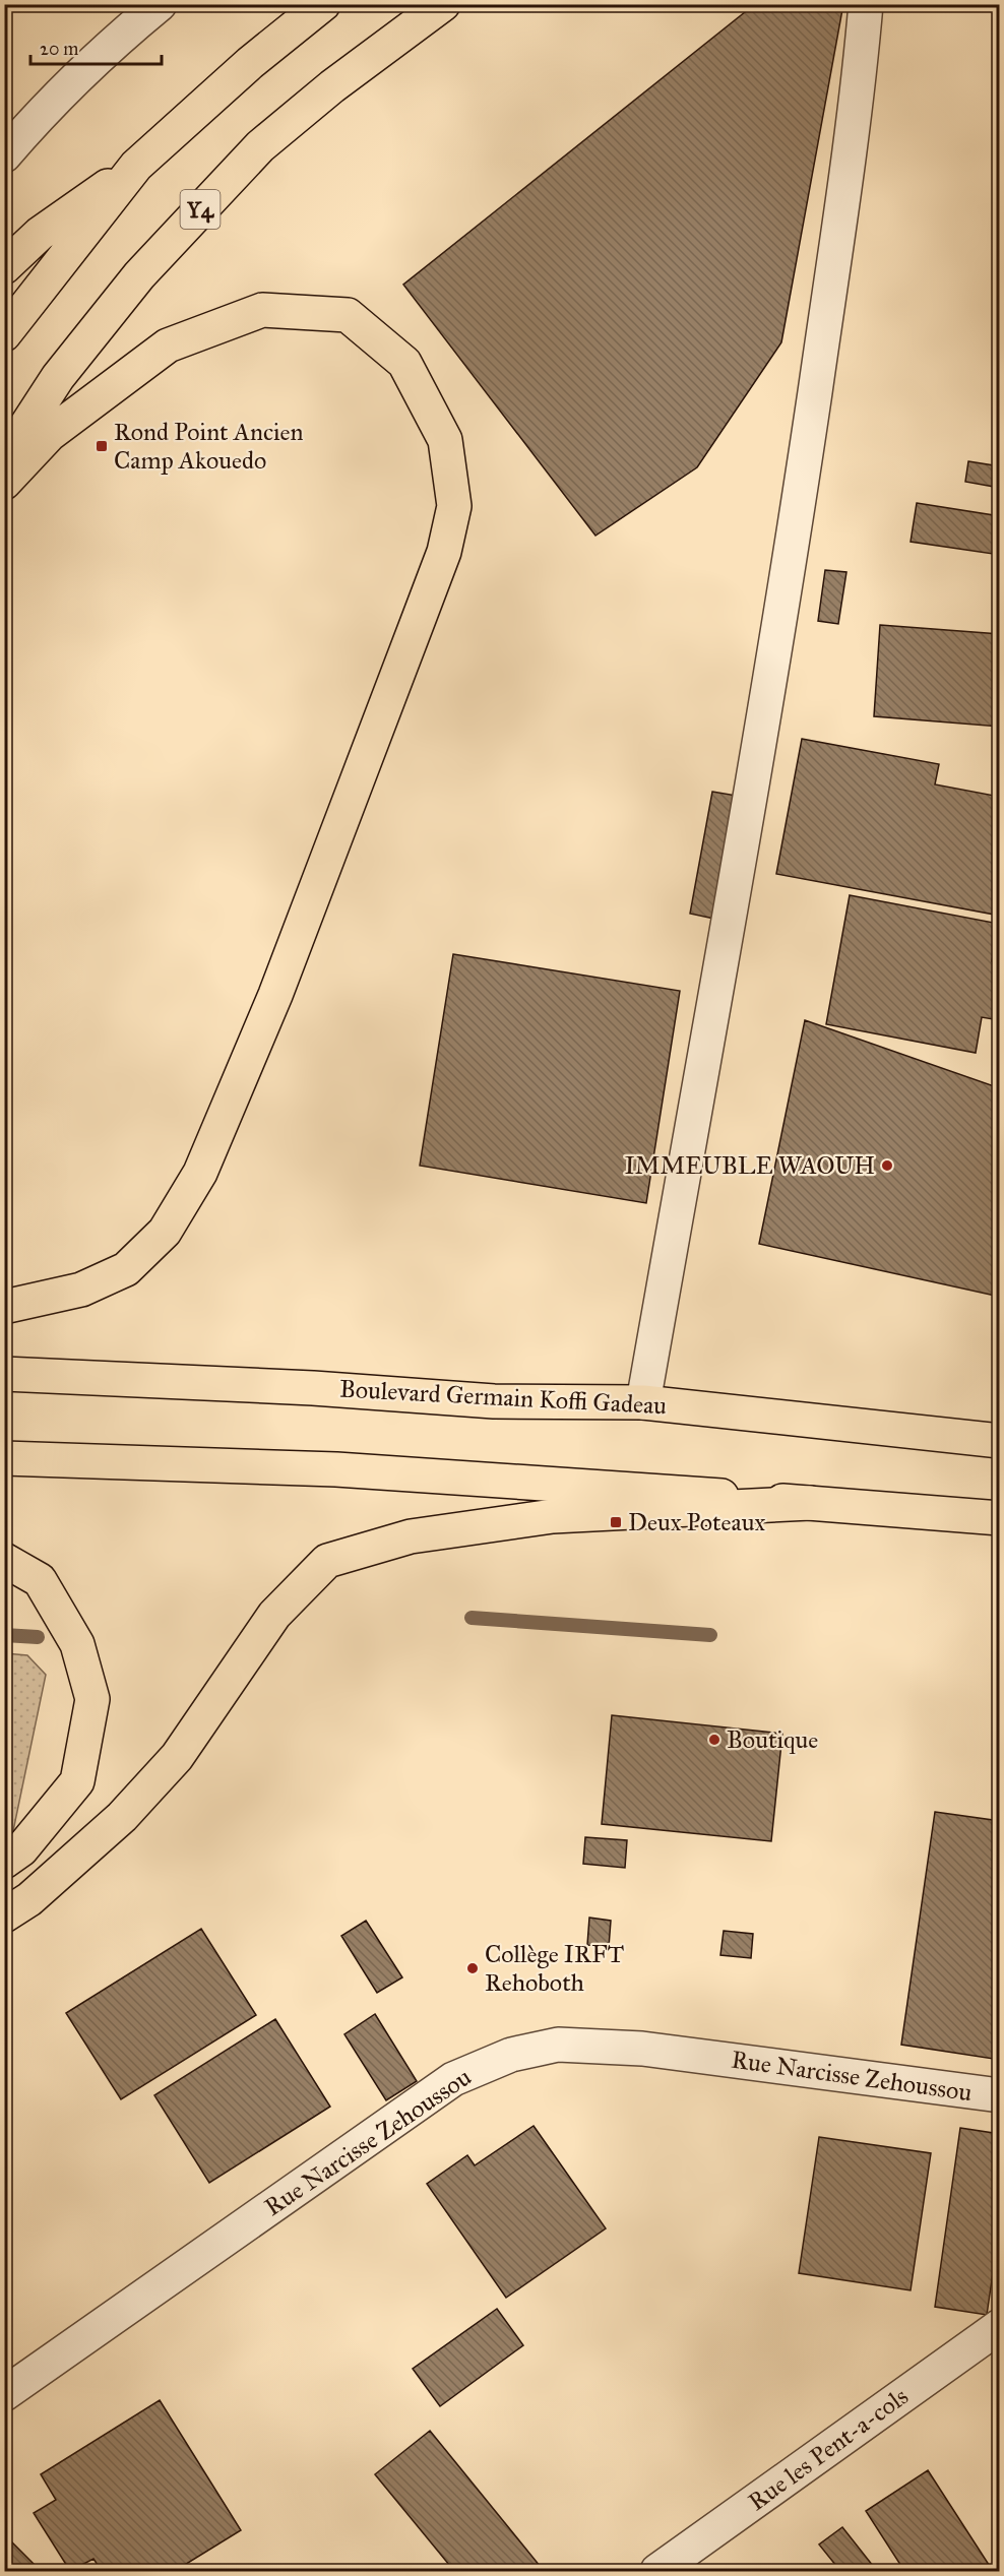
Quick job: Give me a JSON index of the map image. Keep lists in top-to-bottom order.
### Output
{
  "streets": {
    "main road": ["Y4", "Boulevard Germain Koffi Gadeau"],
    "street": ["Rue Narcisse Zehoussou", "Rue les Pent-a-cols"]
  },
  "places": {
    "transit": ["Rond Point Ancien Camp Akouedo", "Deux Poteaux"],
    "other": ["IMMEUBLE WAOUH", "Boutique", "Collège IRFT Rehoboth"]
  },
  "scale_bar": "20 m"
}
